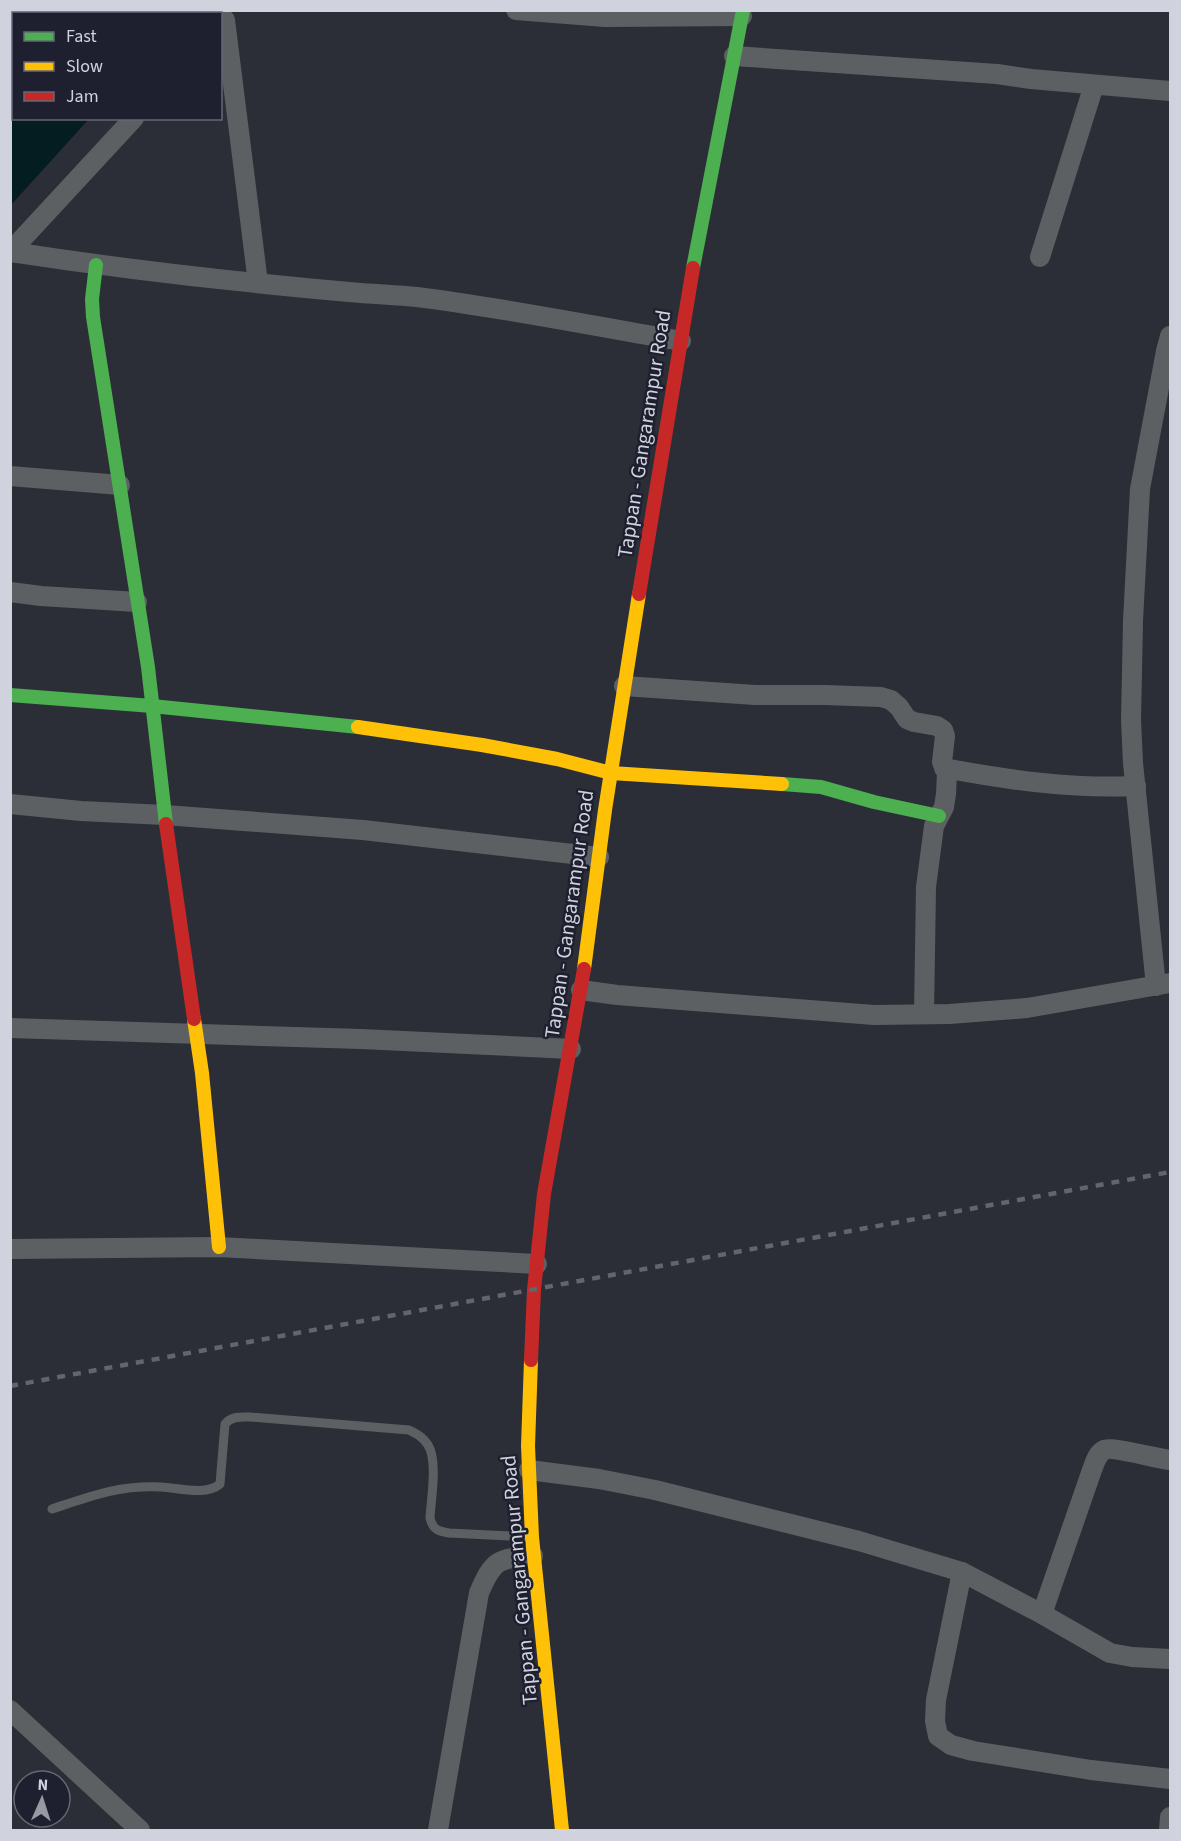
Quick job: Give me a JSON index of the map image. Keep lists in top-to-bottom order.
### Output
{
  "streets": {
    "street": ["Tappan - Gangarampur Road"]
  },
  "legend": ["Fast", "Slow", "Jam"],
  "north": "top"
}
